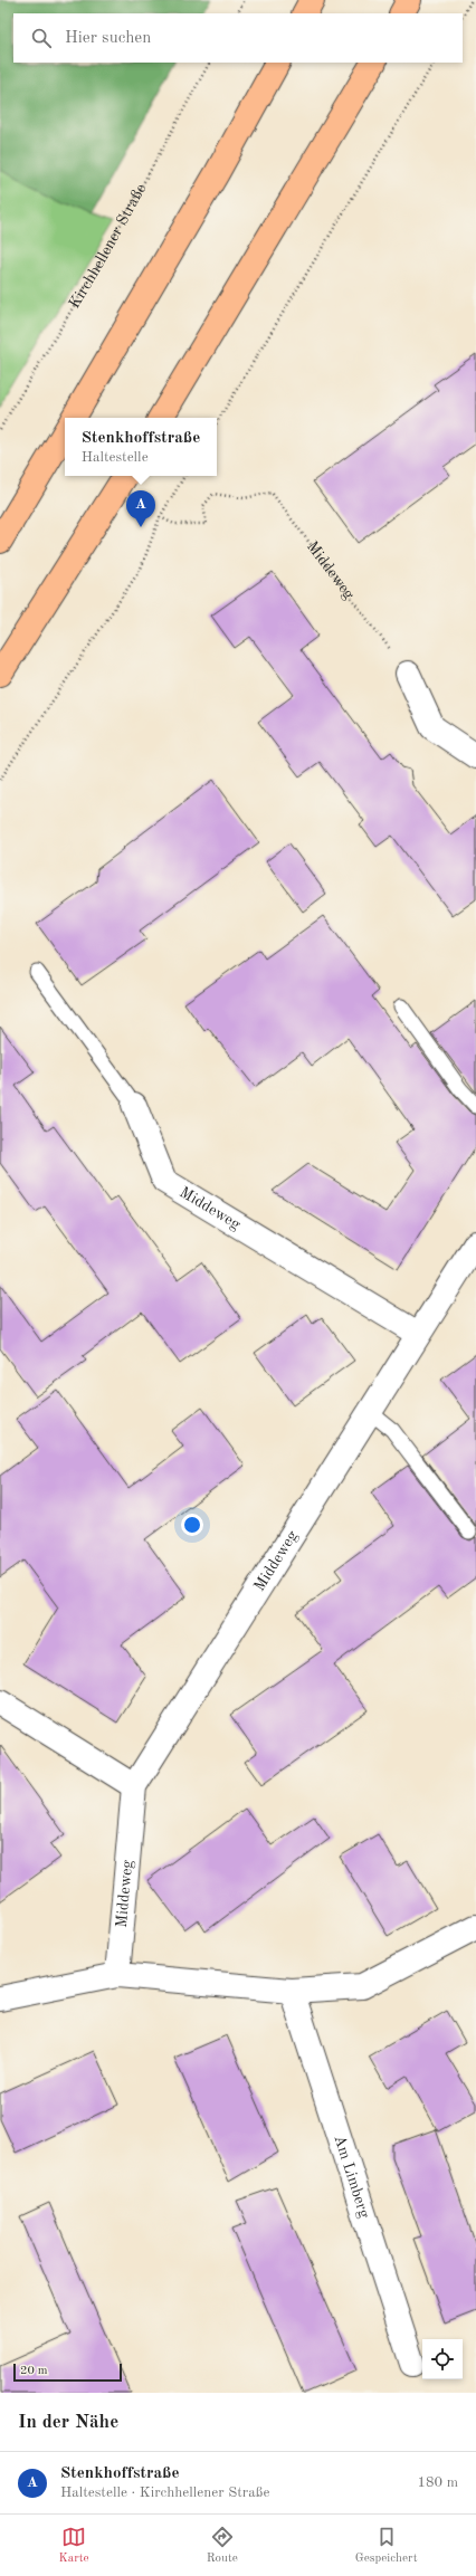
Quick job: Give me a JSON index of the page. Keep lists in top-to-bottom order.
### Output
{
  "streets": {
    "street": ["Middeweg", "Am Limberg"],
    "path": ["Kirchhellener Straße"]
  },
  "scale_bar": "20 m",
  "page": {
    "search": "Hier suchen",
    "popup": ["Stenkhoffstraße", "Haltestelle"],
    "pins": "A",
    "scale": "20 m",
    "heading": "In der Nähe",
    "list": [
      {
        "mark": "A",
        "name": "Stenkhoffstraße",
        "note": "Haltestelle · Kirchhellener Straße",
        "value": "180 m"
      }
    ],
    "nav": ["Karte", "Route", "Gespeichert"]
  }
}
